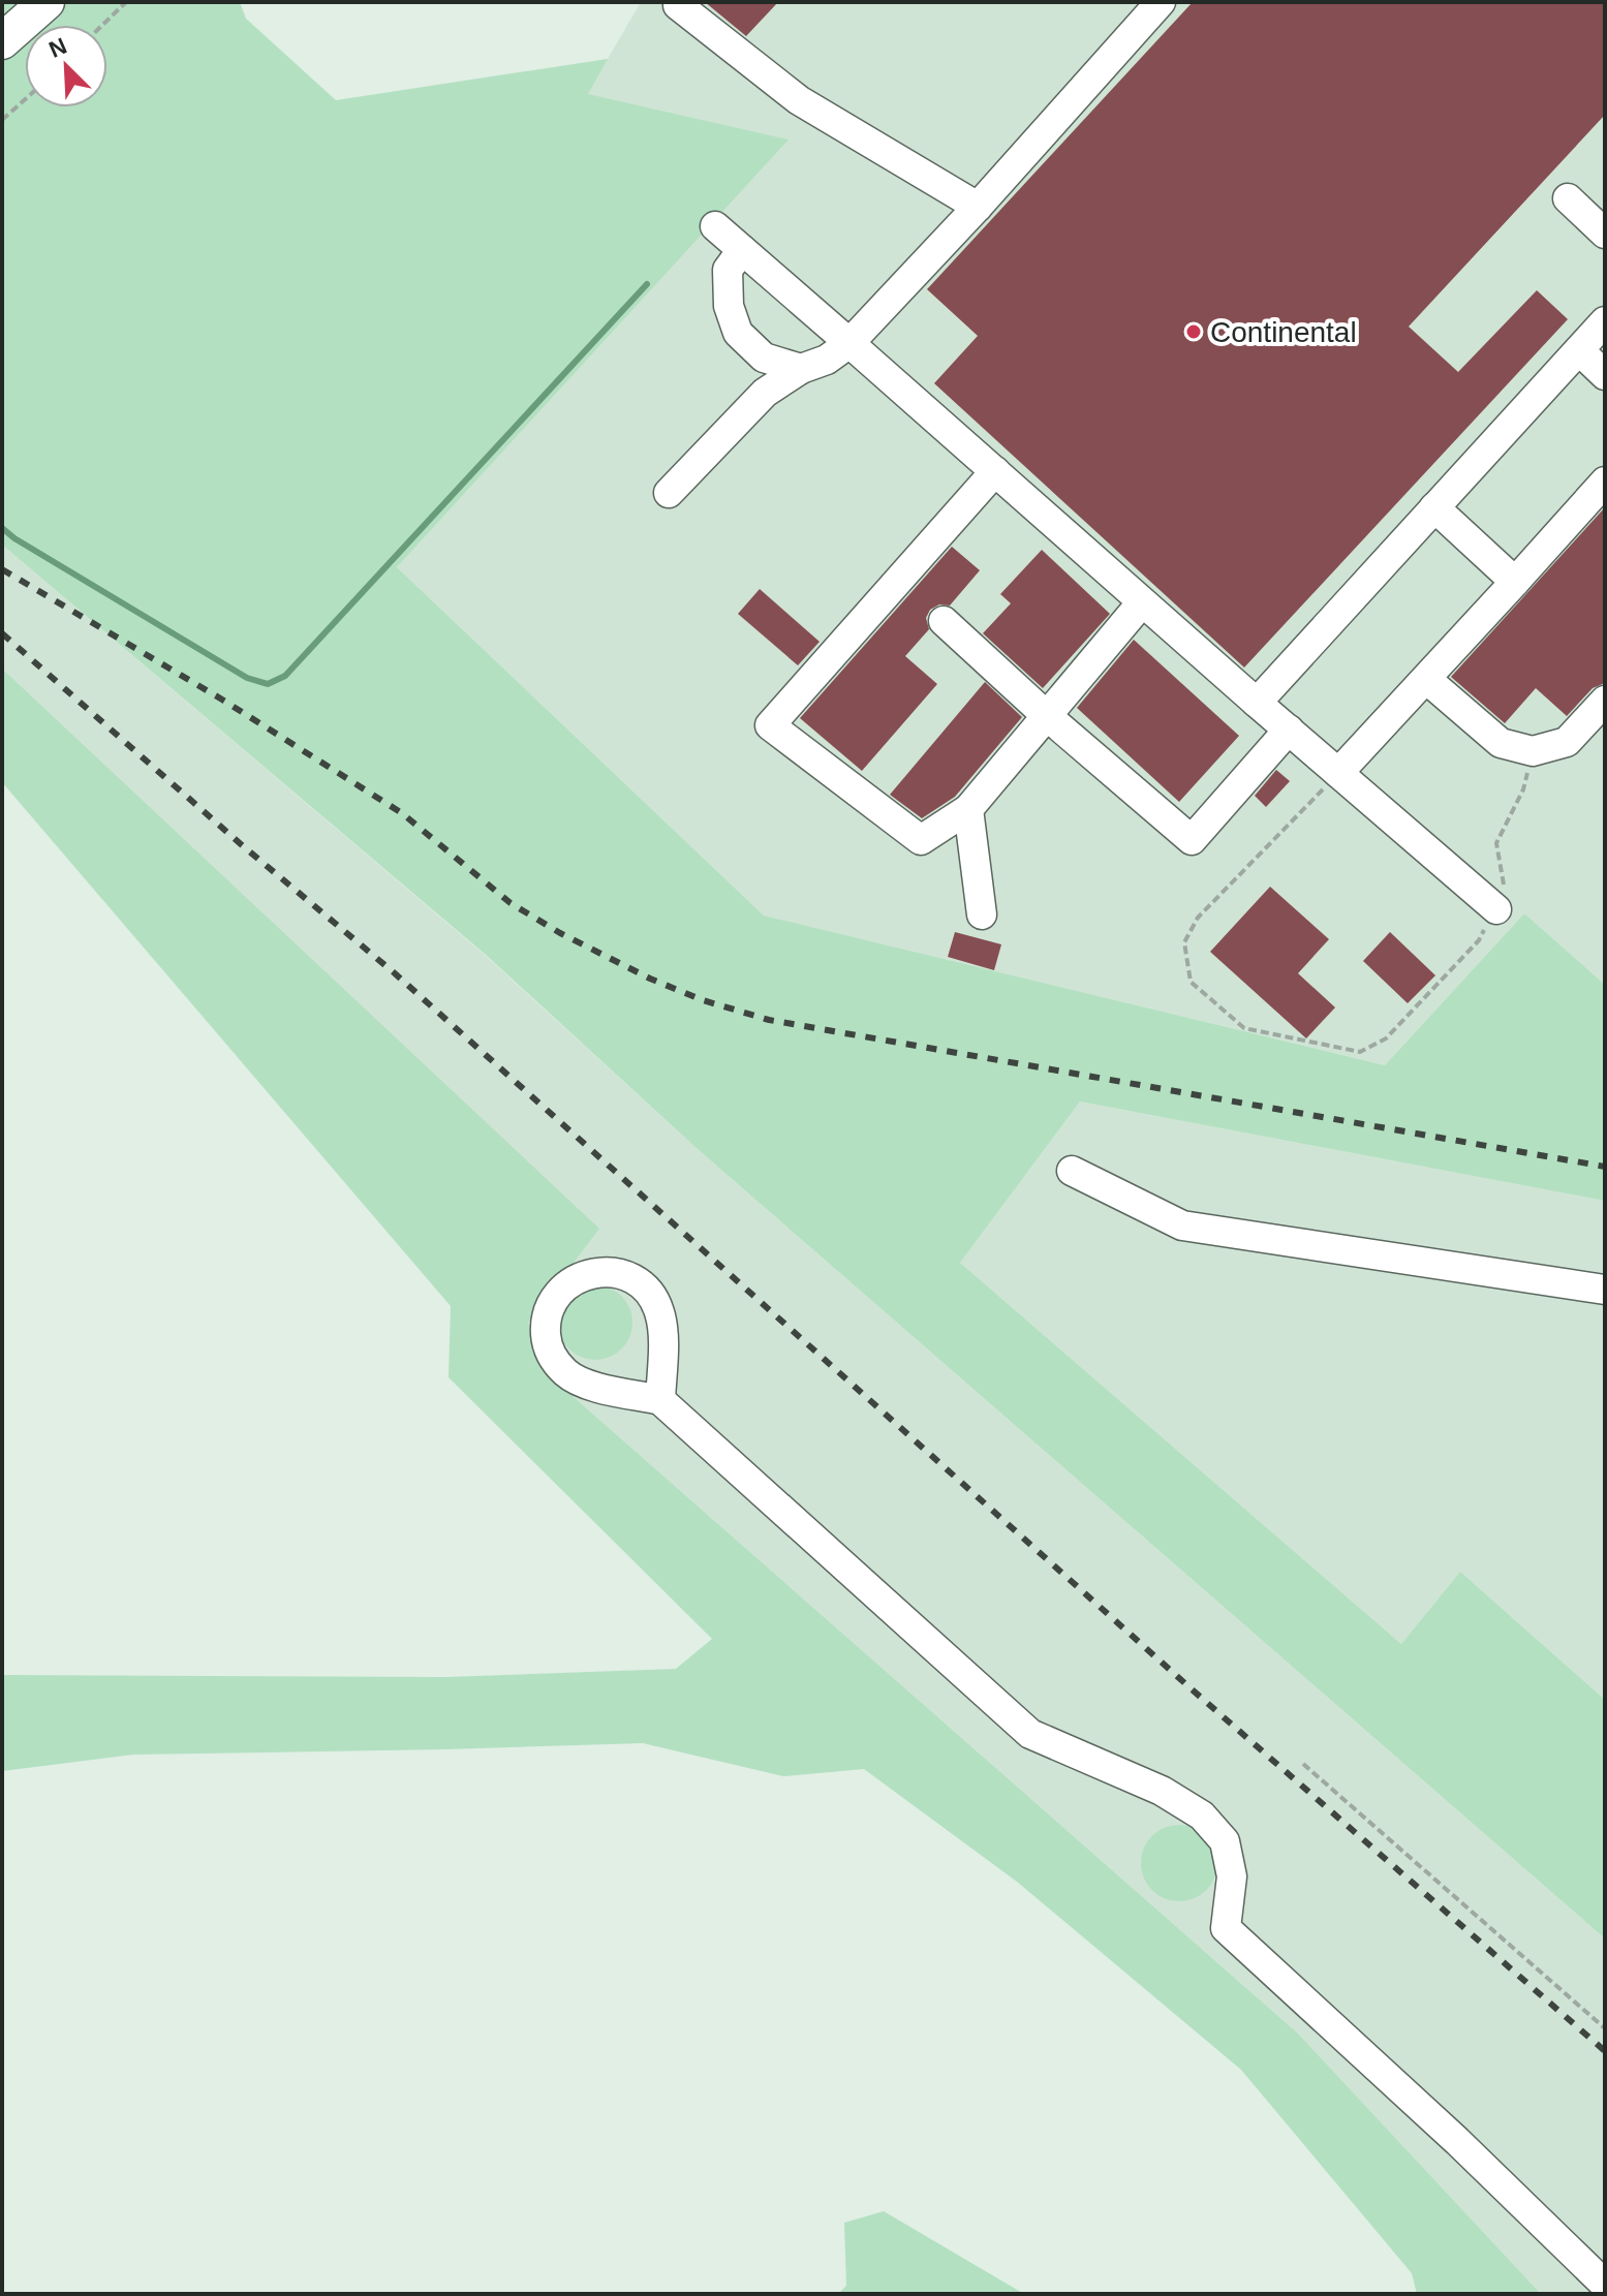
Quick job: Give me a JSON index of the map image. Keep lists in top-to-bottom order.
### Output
{
  "places": ["Continental"],
  "north": "top left"
}
